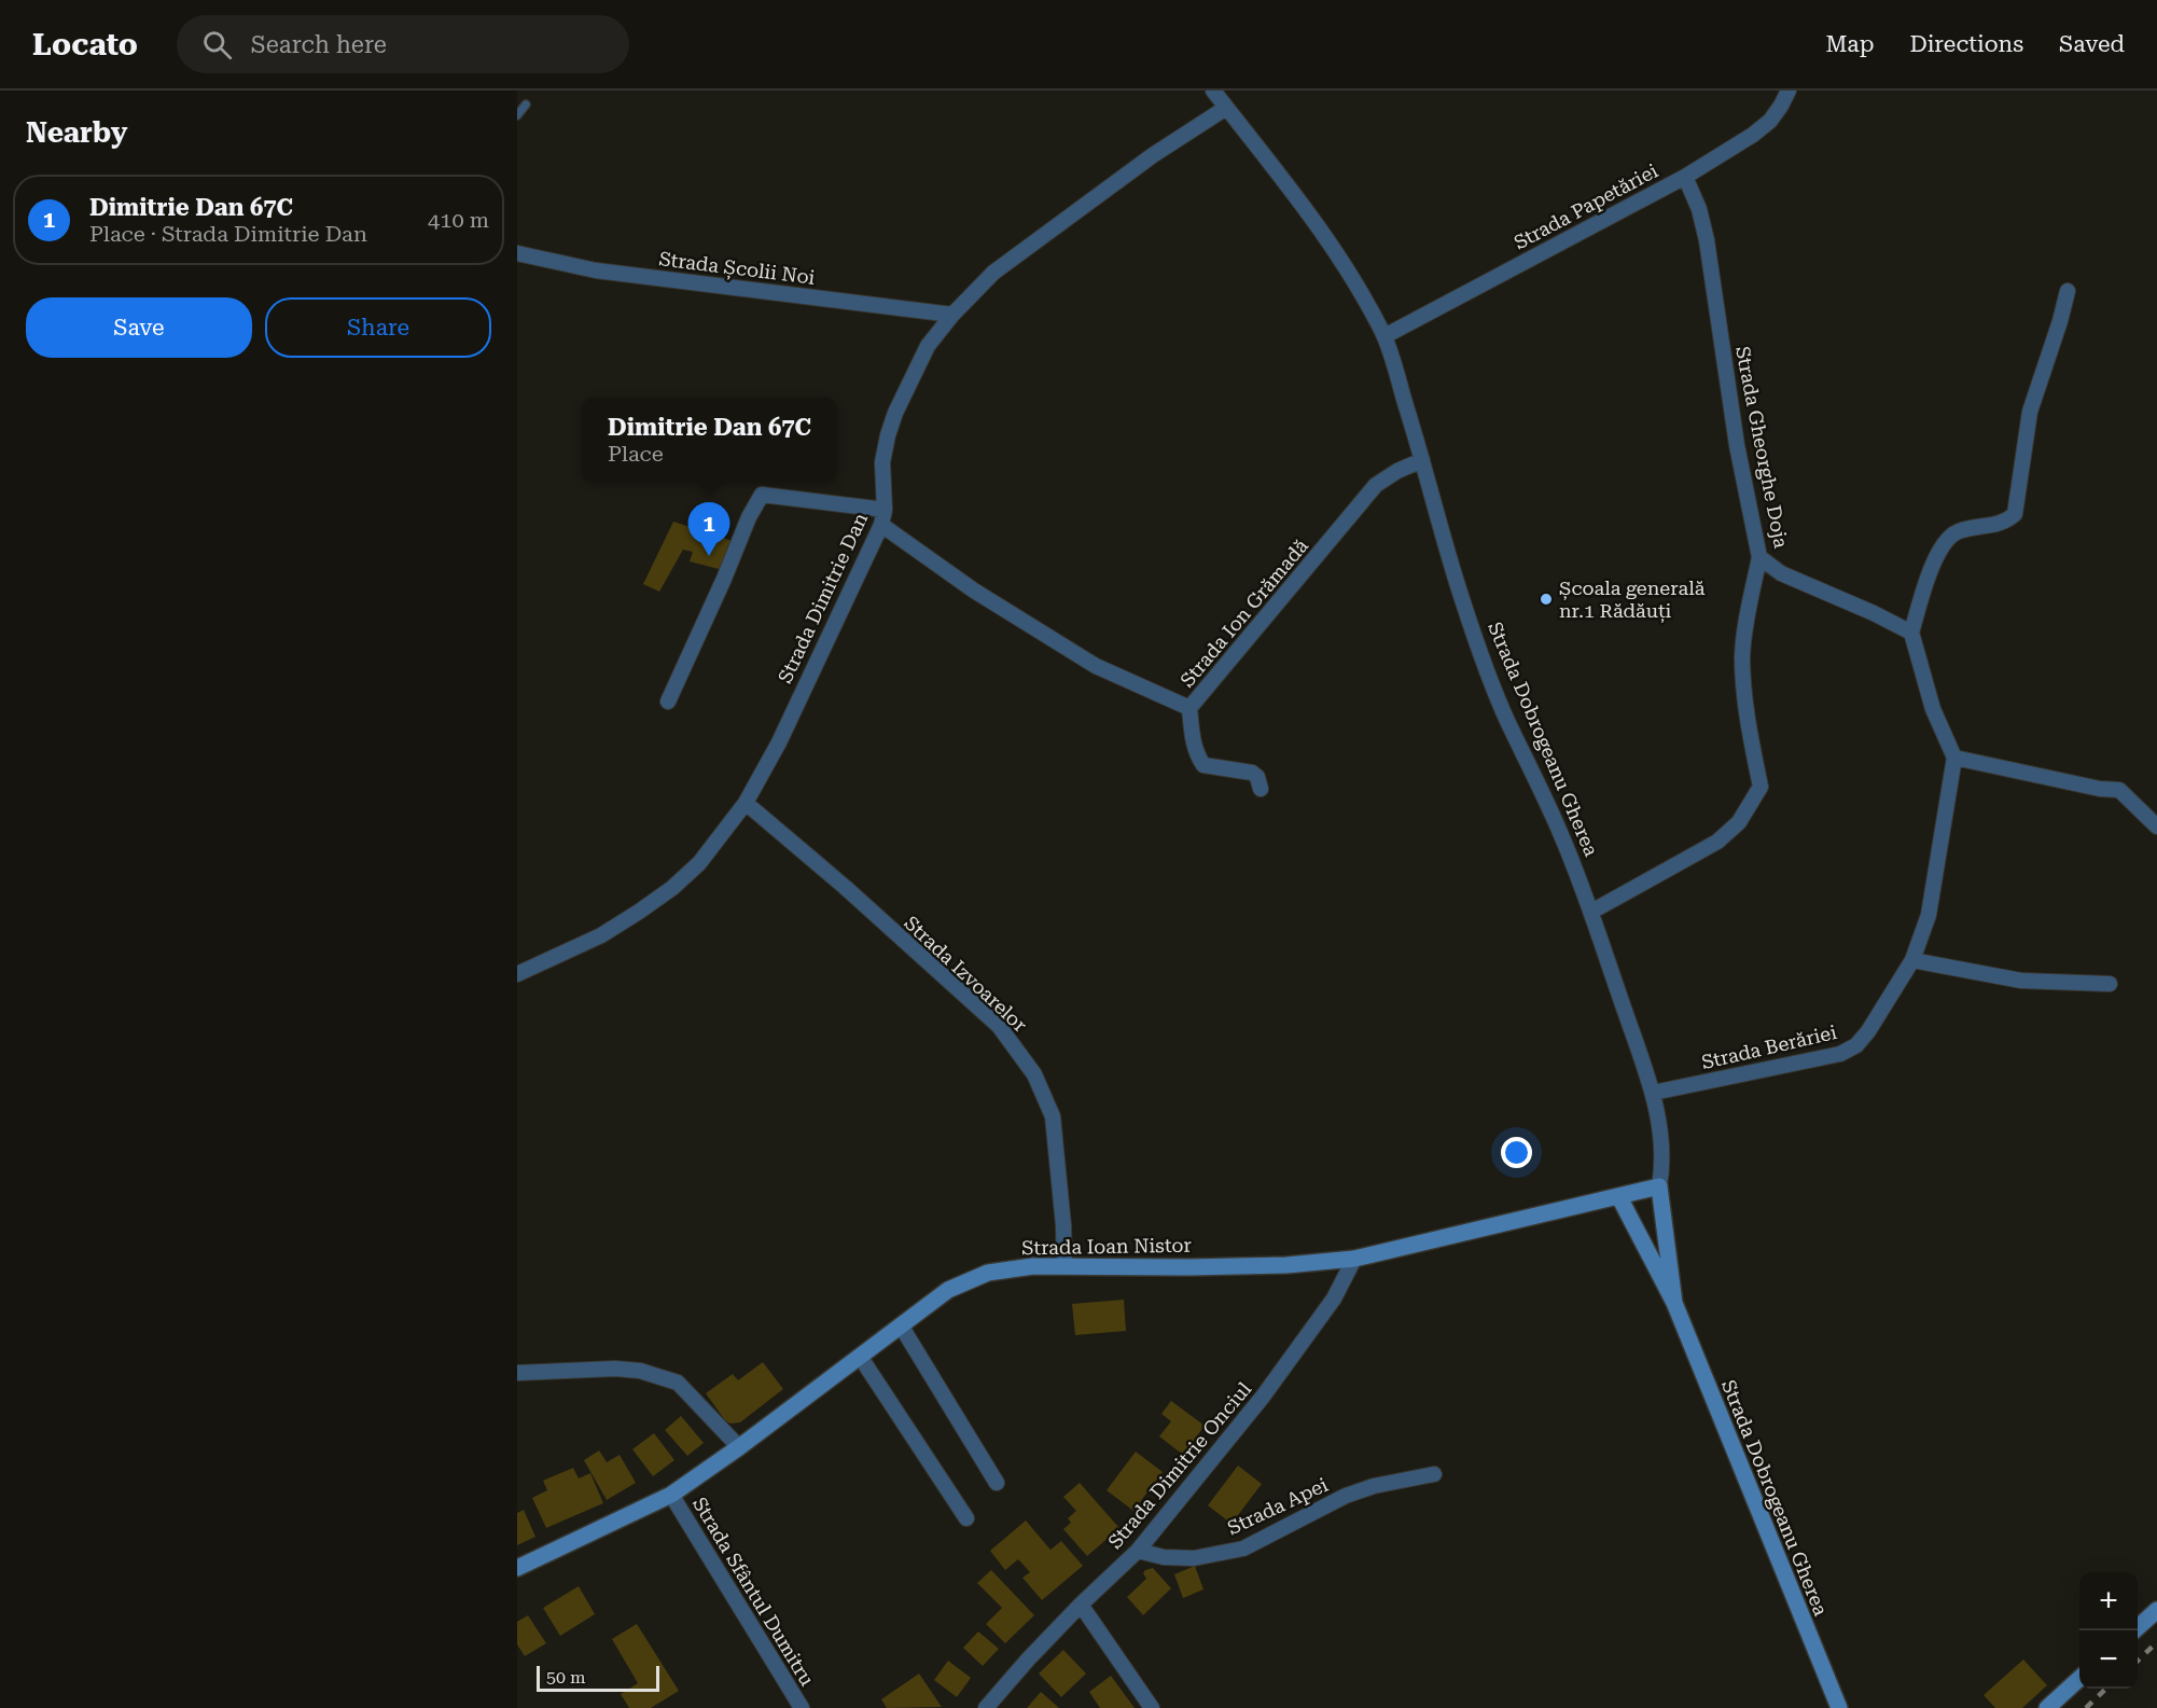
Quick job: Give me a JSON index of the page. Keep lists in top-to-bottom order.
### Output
{
  "streets": {
    "street": [
      "Strada Papetăriei",
      "Strada Școlii Noi",
      "Strada Gheorghe Doja",
      "Strada Dimitrie Dan",
      "Strada Ion Grămadă",
      "Strada Dobrogeanu Gherea",
      "Strada Izvoarelor",
      "Strada Berăriei",
      "Strada Ioan Nistor",
      "Strada Dimitrie Onciul",
      "Strada Apei",
      "Strada Sfântul Dumitru"
    ]
  },
  "crossings": [
    ["Strada Papetăriei", "Strada Gheorghe Doja"],
    ["Strada Papetăriei", "Strada Dobrogeanu Gherea"],
    ["Strada Școlii Noi", "Strada Dimitrie Dan"],
    ["Strada Dimitrie Dan", "Strada Ion Grămadă"],
    ["Strada Dimitrie Dan", "Strada Dobrogeanu Gherea"],
    ["Strada Dimitrie Dan", "Strada Izvoarelor"],
    ["Strada Ion Grămadă", "Strada Dobrogeanu Gherea"],
    ["Strada Dobrogeanu Gherea", "Strada Berăriei"],
    ["Strada Dobrogeanu Gherea", "Strada Ioan Nistor"],
    ["Strada Izvoarelor", "Strada Ioan Nistor"],
    ["Strada Ioan Nistor", "Strada Dimitrie Onciul"],
    ["Strada Ioan Nistor", "Strada Sfântul Dumitru"],
    ["Strada Dimitrie Onciul", "Strada Apei"]
  ],
  "places": ["Școala generală nr.1 Rădăuți"],
  "scale_bar": "50 m",
  "page": {
    "header": "Locato",
    "search": "Search here",
    "nav": ["Map", "Directions", "Saved"],
    "heading": "Nearby",
    "list": [
      {
        "mark": "1",
        "name": "Dimitrie Dan 67C",
        "note": "Place · Strada Dimitrie Dan",
        "value": "410 m"
      }
    ],
    "buttons": ["Save", "Share"],
    "popup": ["Dimitrie Dan 67C", "Place"],
    "pins": "1",
    "map_buttons": ["+", "−"],
    "scale": "50 m"
  }
}
